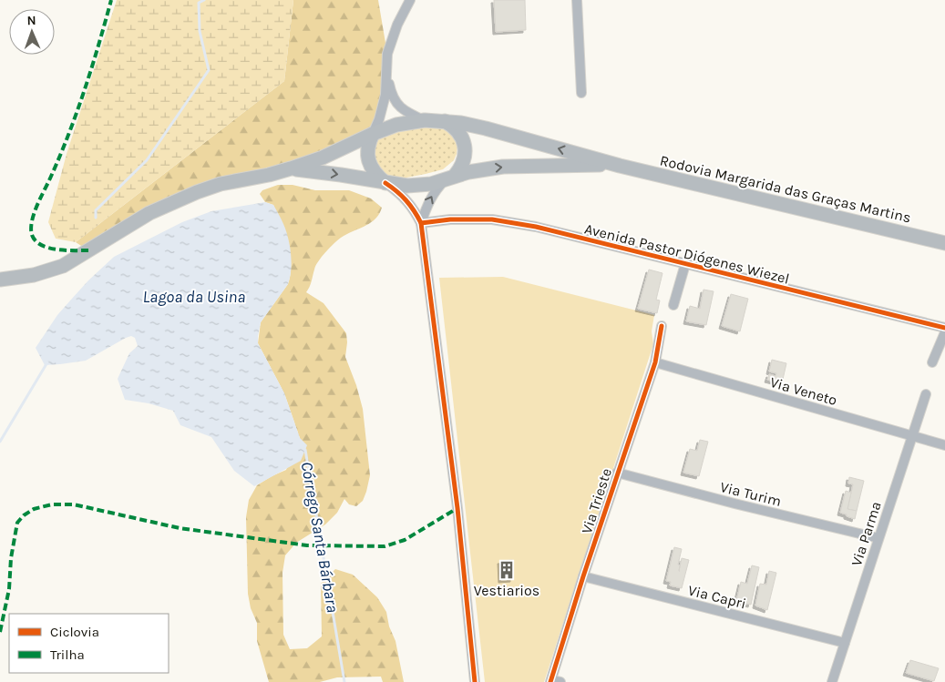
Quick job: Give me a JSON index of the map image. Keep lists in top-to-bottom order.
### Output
{
  "streets": {
    "main road": ["Rodovia Margarida das Graças Martins"],
    "street": [
      "Avenida Pastor Diógenes Wiezel",
      "Via Veneto",
      "Via Turim",
      "Via Trieste",
      "Via Parma",
      "Via Capri"
    ]
  },
  "crossings": [
    ["Via Veneto", "Via Trieste"],
    ["Via Veneto", "Via Parma"],
    ["Via Turim", "Via Trieste"],
    ["Via Turim", "Via Parma"],
    ["Via Trieste", "Via Capri"],
    ["Via Parma", "Via Capri"]
  ],
  "water": ["Lagoa da Usina", "Córrego Santa Bárbara"],
  "places": {
    "building": ["Vestiarios"]
  },
  "legend": ["Ciclovia", "Trilha"],
  "north": "top"
}
